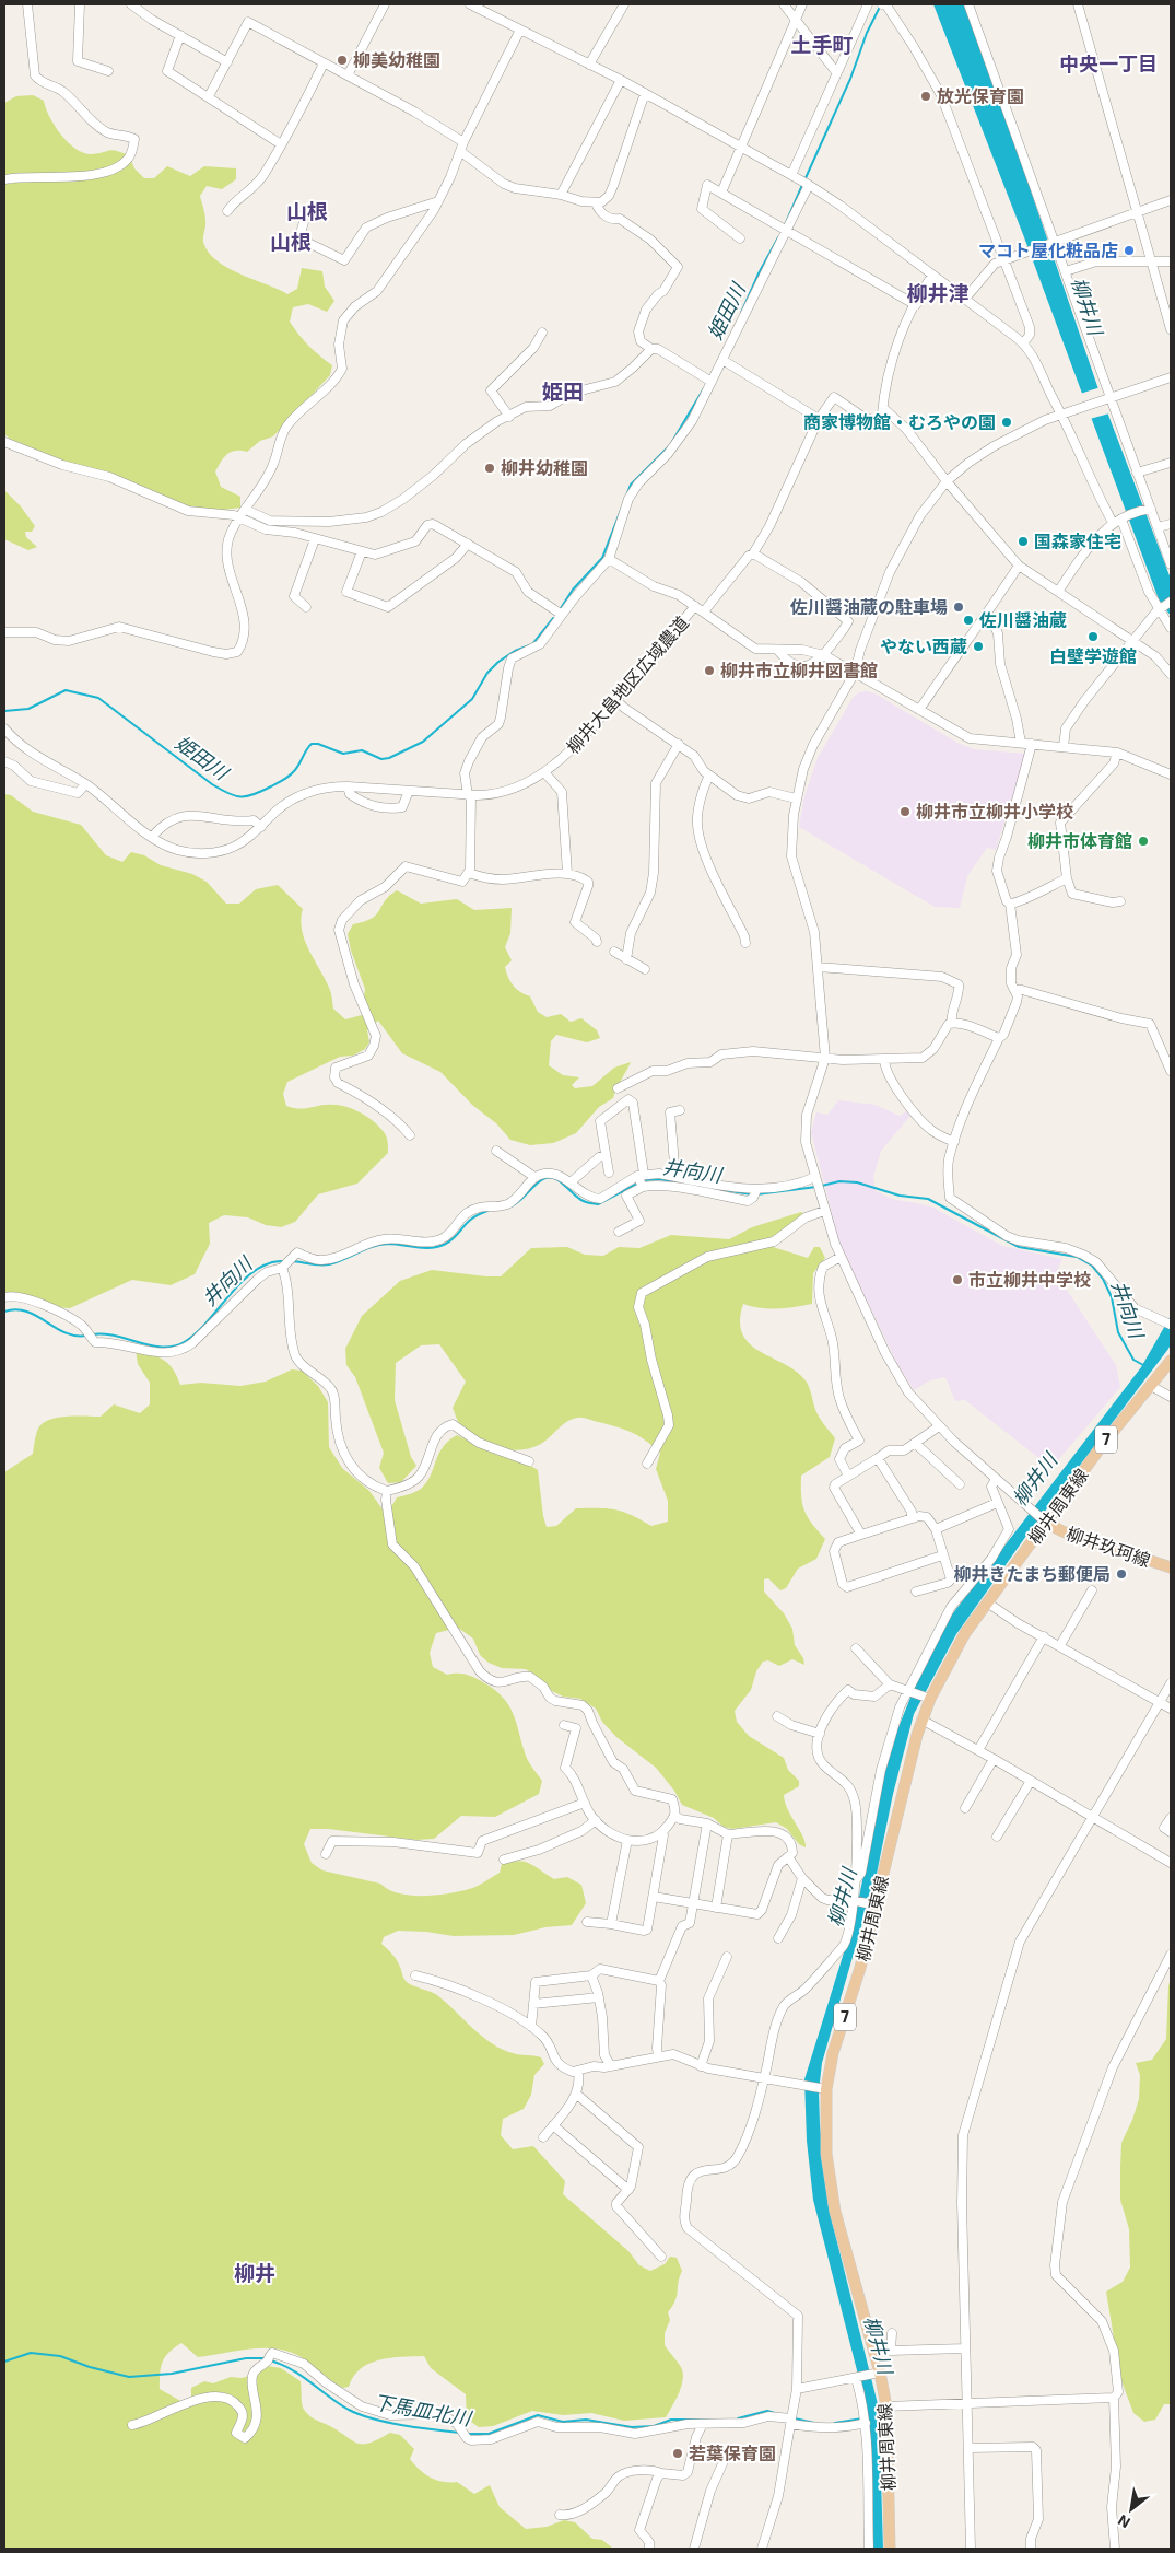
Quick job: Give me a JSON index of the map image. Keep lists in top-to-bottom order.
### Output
{
  "streets": {
    "main road": ["7", "柳井周東線", "柳井玖珂線"],
    "street": ["柳井大畠地区広域農道"]
  },
  "crossings": [
    ["柳井周東線", "柳井玖珂線"]
  ],
  "districts": [
    "土手町",
    "中央一丁目",
    "山根",
    "山根",
    "柳井津",
    "姫田",
    "柳井"
  ],
  "water": [
    "柳井川",
    "姫田川",
    "井向川",
    "下馬皿北川"
  ],
  "places": [
    "柳美幼稚園",
    "放光保育園",
    "マコト屋化粧品店",
    "商家博物館・むろやの園",
    "柳井幼稚園",
    "国森家住宅",
    "佐川醤油蔵の駐車場",
    "佐川醤油蔵",
    "白壁学遊館",
    "やない西蔵",
    "柳井市立柳井図書館",
    "柳井市立柳井小学校",
    "柳井市体育館",
    "市立柳井中学校",
    "柳井きたまち郵便局",
    "若葉保育園"
  ],
  "north": "bottom left"
}
